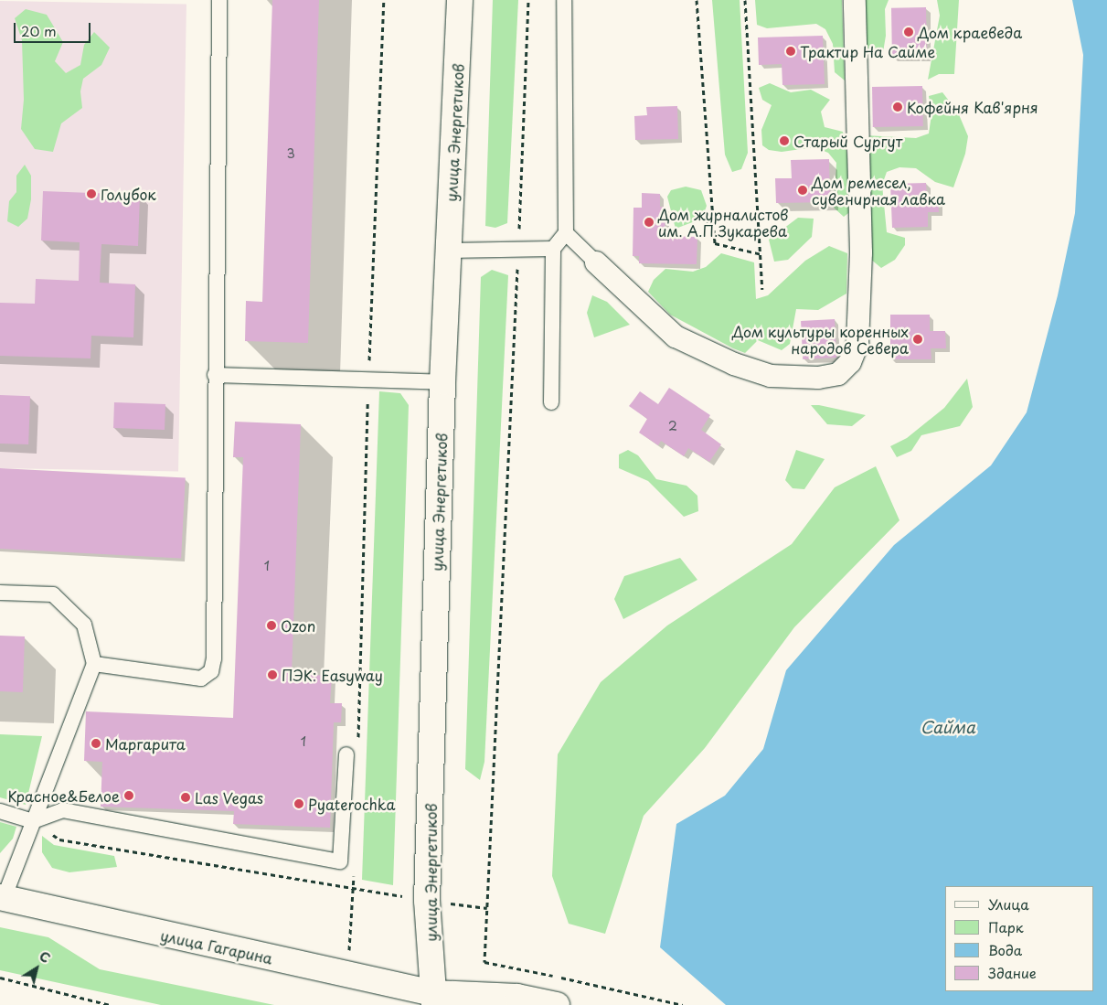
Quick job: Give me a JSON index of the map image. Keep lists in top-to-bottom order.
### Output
{
  "streets": {
    "main road": ["улица Энергетиков", "улица Гагарина"]
  },
  "crossings": [
    ["улица Энергетиков", "улица Гагарина"]
  ],
  "water": ["Сайма"],
  "places": [
    "Дом краеведа",
    "Трактир На Сайме",
    "Кофейня Кав'ярня",
    "Старый Сургут",
    "Дом ремесел, сувенирная лавка",
    "Голубок",
    "Дом журналистов им. А.П.Зукарева",
    "Дом культуры коренных народов Севера",
    "Ozon",
    "ПЭК: Easyway",
    "Маргарита",
    "Красное&Белое",
    "Las Vegas",
    "Pyaterochka"
  ],
  "house_numbers": [
    "3",
    "2",
    "1",
    "1"
  ],
  "legend": [
    "Улица",
    "Парк",
    "Вода",
    "Здание"
  ],
  "scale_bar": "20 m",
  "north": "top right"
}
